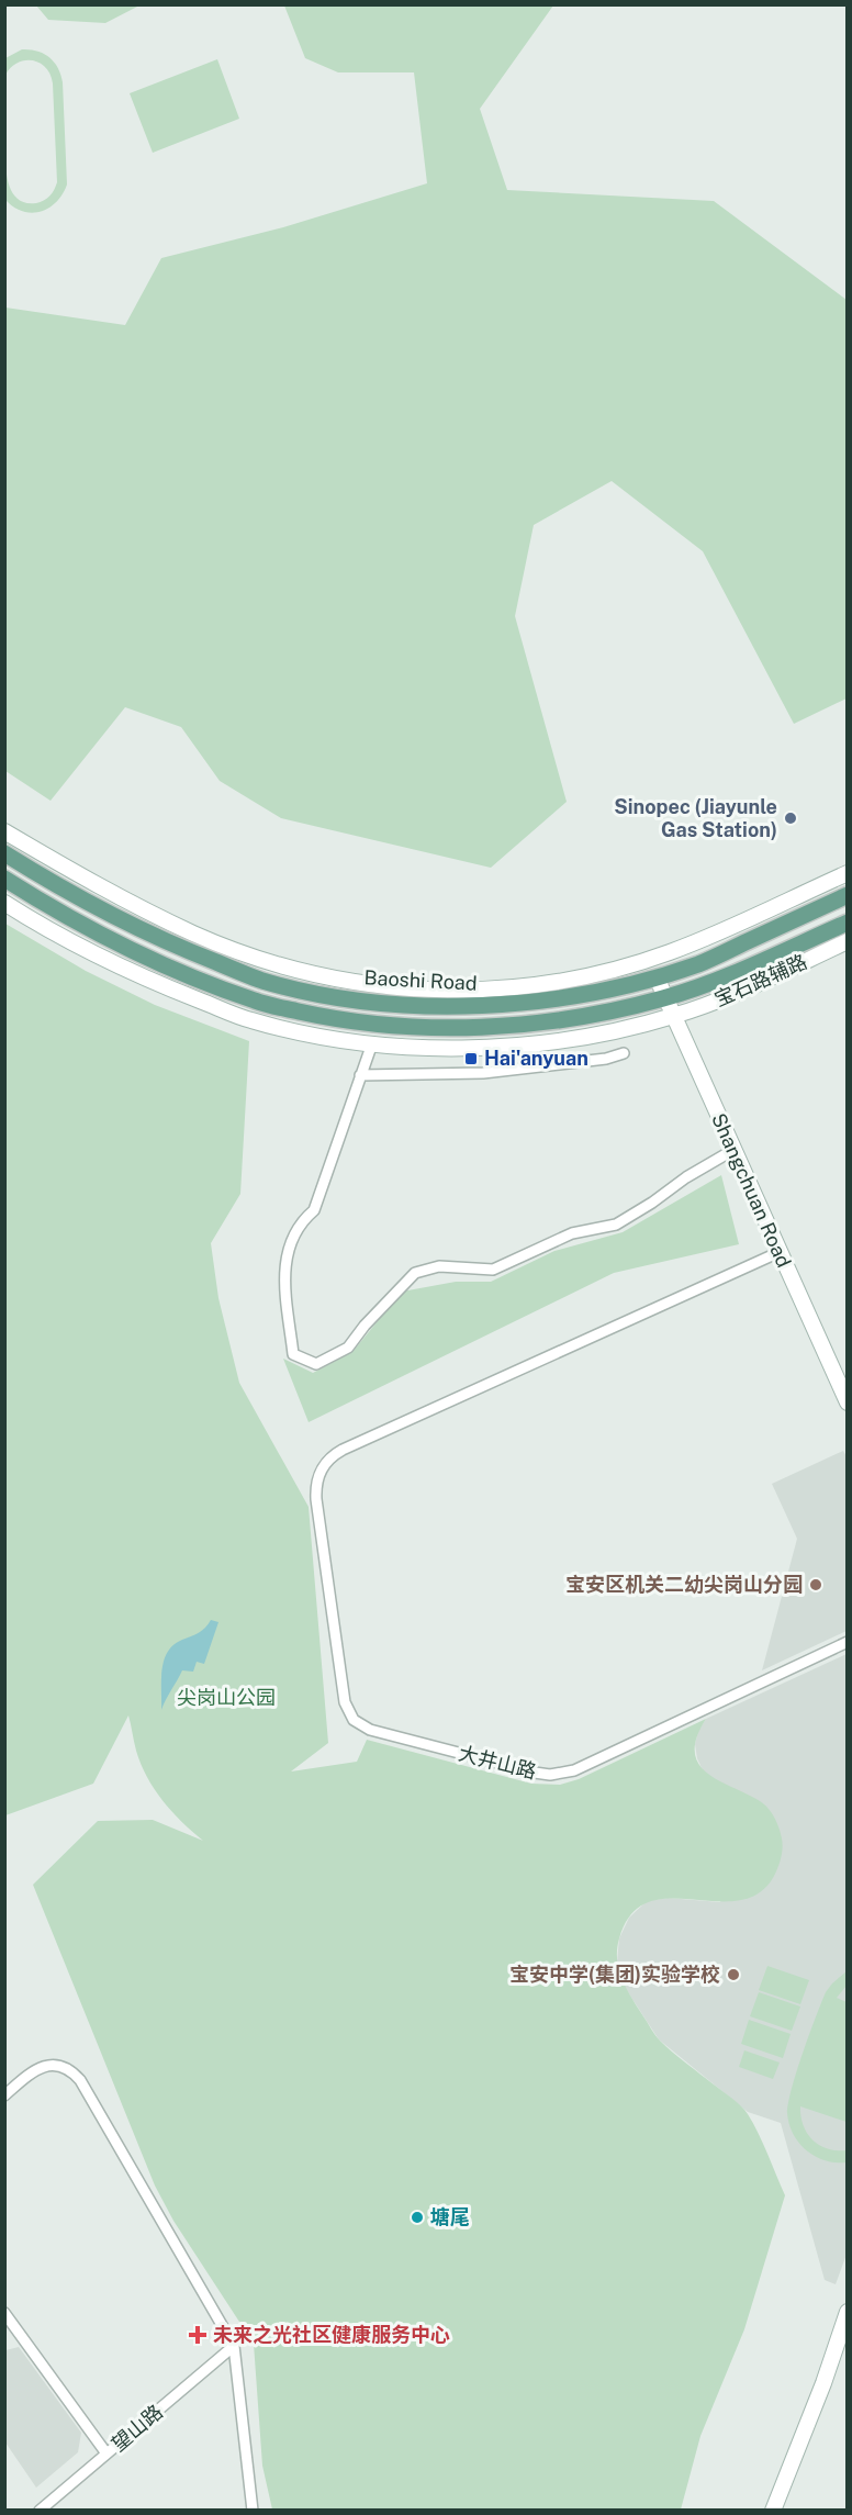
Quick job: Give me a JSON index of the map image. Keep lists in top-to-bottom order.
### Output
{
  "streets": {
    "main road": ["Baoshi Road", "宝石路辅路", "Shangchuan Road"],
    "street": ["大井山路", "望山路"]
  },
  "crossings": [
    ["Baoshi Road", "Shangchuan Road"],
    ["宝石路辅路", "Shangchuan Road"],
    ["Shangchuan Road", "大井山路"]
  ],
  "parks": ["尖岗山公园"],
  "places": {
    "other": [
      "Sinopec (Jiayunle Gas Station)",
      "宝安区机关二幼尖岗山分园",
      "宝安中学(集团)实验学校",
      "塘尾"
    ],
    "transit": ["Hai'anyuan"],
    "health": ["未来之光社区健康服务中心"]
  }
}
